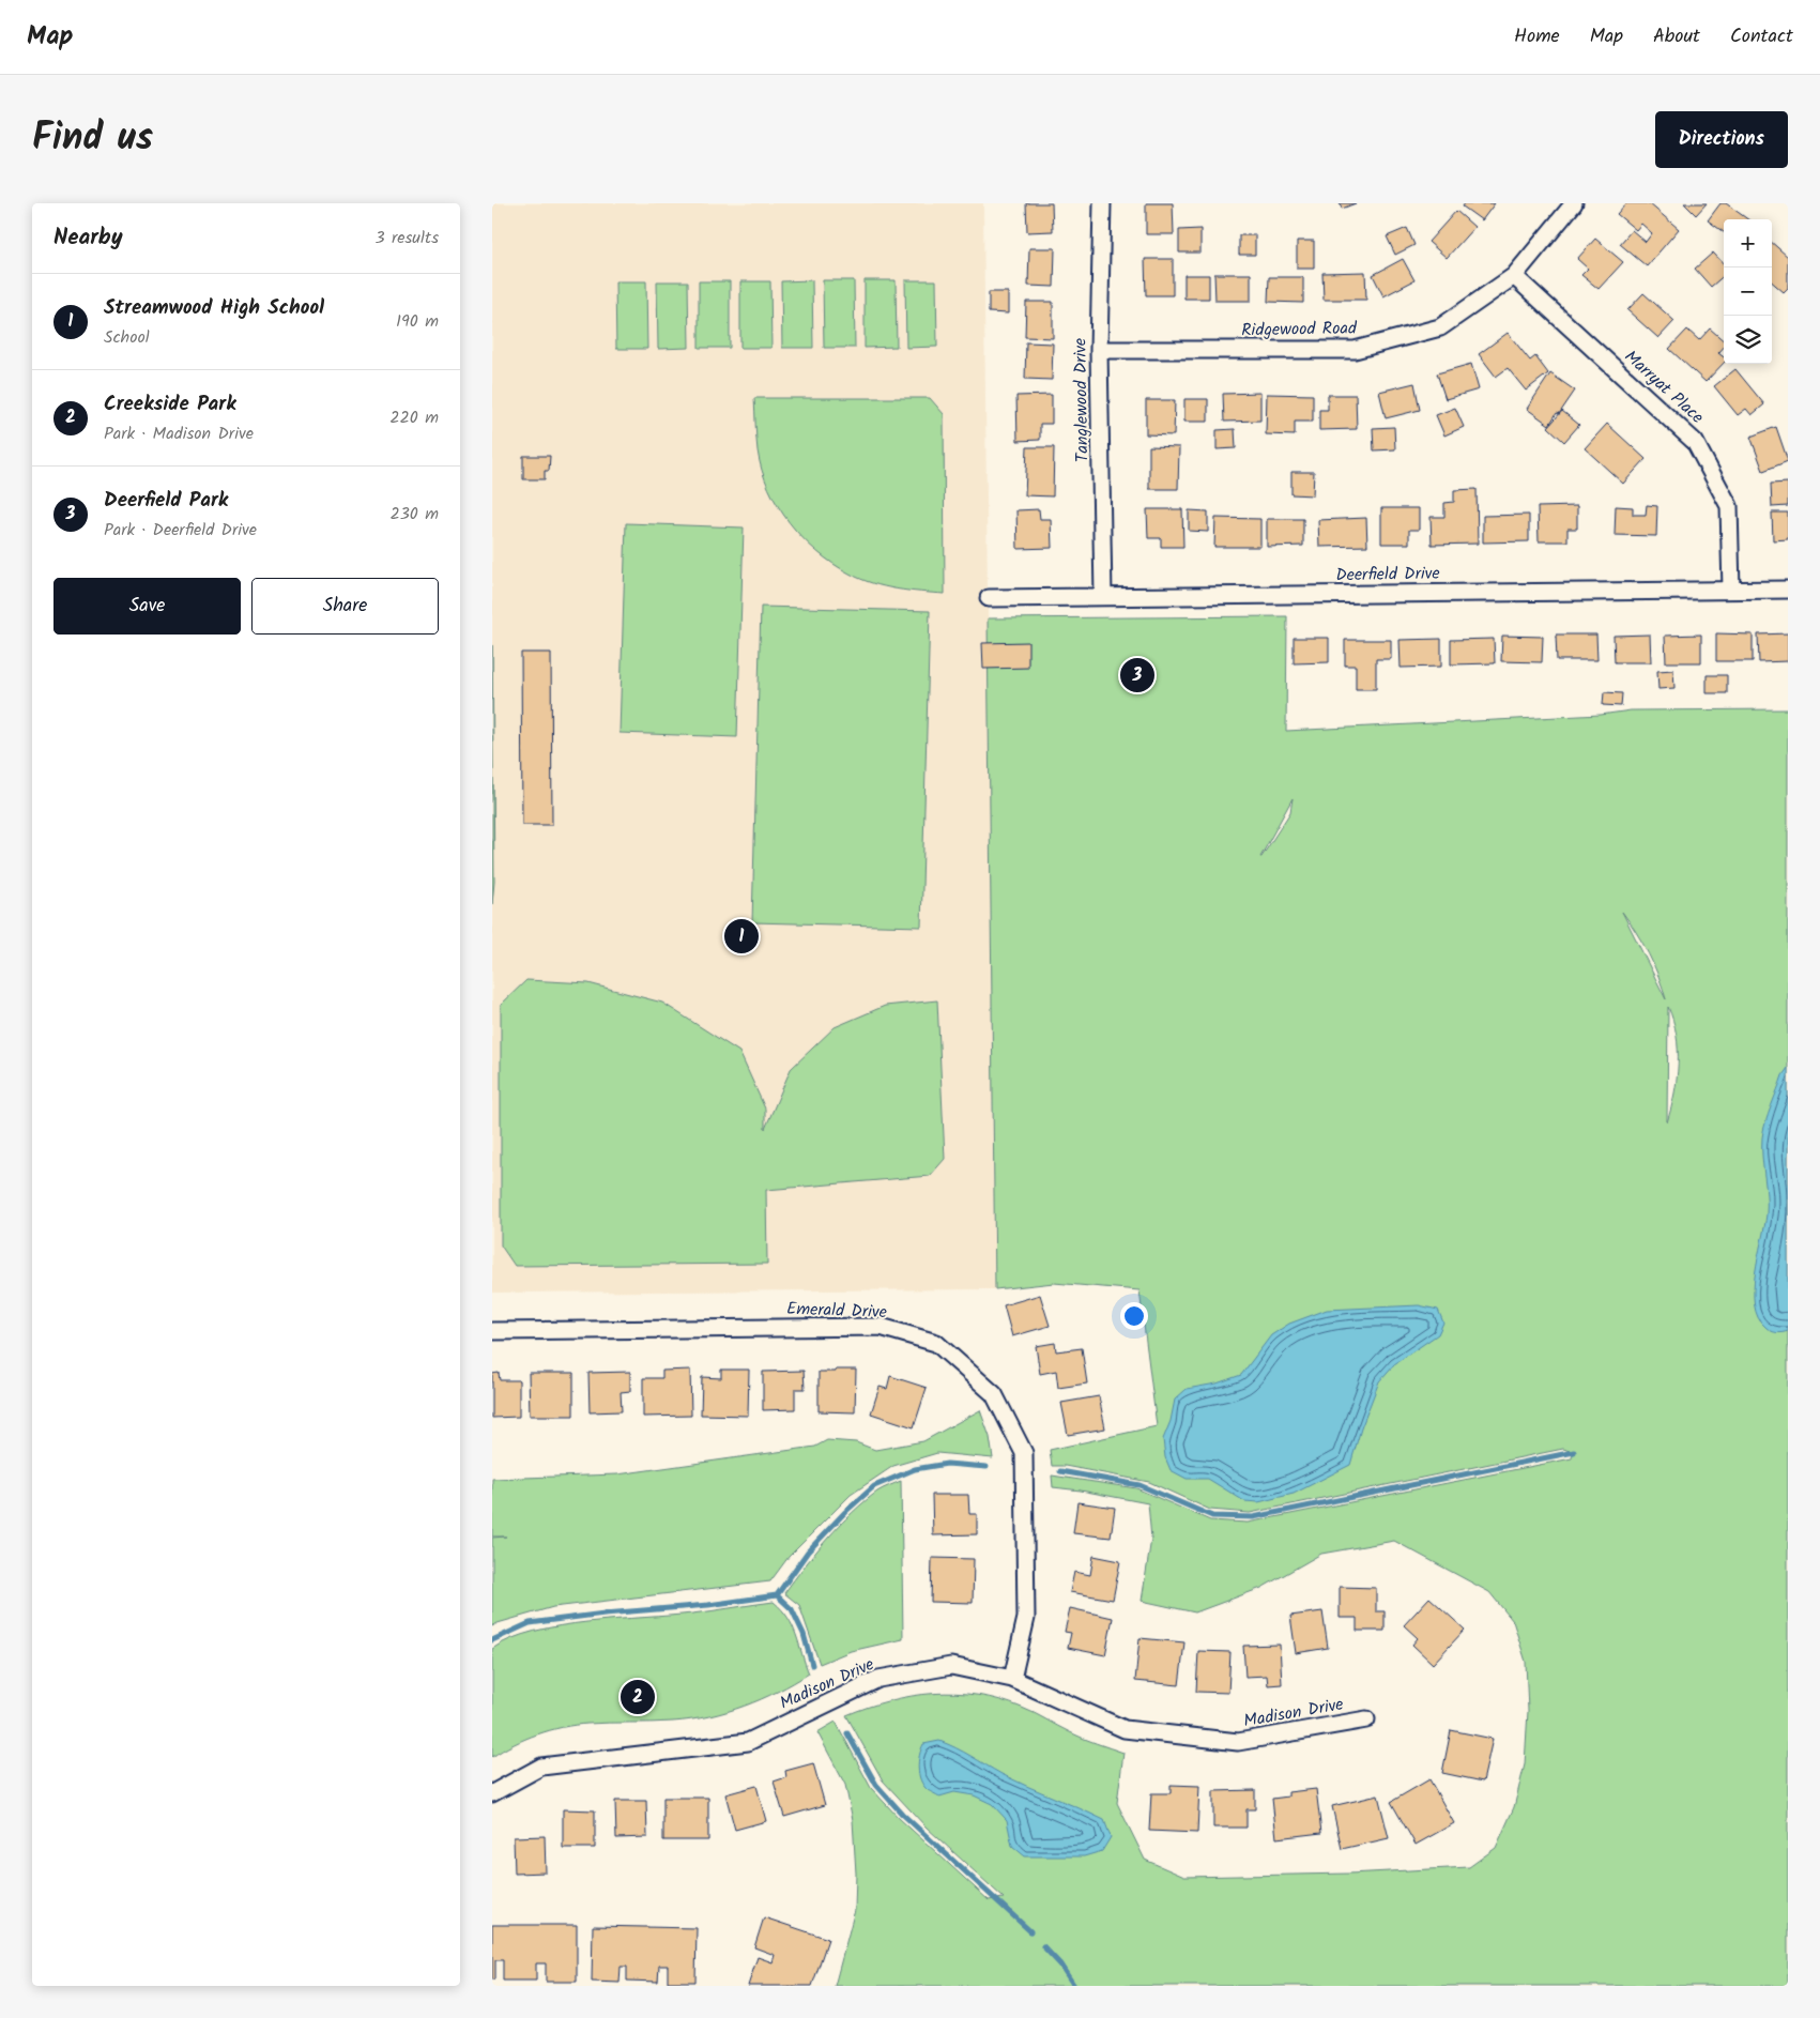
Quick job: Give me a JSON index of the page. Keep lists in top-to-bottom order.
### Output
{
  "streets": {
    "street": [
      "Ridgewood Road",
      "Marryat Place",
      "Tanglewood Drive",
      "Deerfield Drive",
      "Emerald Drive",
      "Madison Drive"
    ]
  },
  "crossings": [
    ["Ridgewood Road", "Marryat Place"],
    ["Ridgewood Road", "Tanglewood Drive"],
    ["Marryat Place", "Deerfield Drive"],
    ["Tanglewood Drive", "Deerfield Drive"],
    ["Emerald Drive", "Madison Drive"]
  ],
  "page": {
    "header": "Map",
    "nav": [
      "Home",
      "Map",
      "About",
      "Contact"
    ],
    "title": "Find us",
    "buttons": [
      "Directions",
      ["Save", "Share"]
    ],
    "heading": ["Nearby", "3 results"],
    "map_buttons": ["+", "−"],
    "list": [
      {
        "mark": "1",
        "name": "Streamwood High School",
        "note": "School",
        "value": "190 m"
      },
      {
        "mark": "2",
        "name": "Creekside Park",
        "note": "Park · Madison Drive",
        "value": "220 m"
      },
      {
        "mark": "3",
        "name": "Deerfield Park",
        "note": "Park · Deerfield Drive",
        "value": "230 m"
      }
    ],
    "pins": ["3", "1", "2"]
  }
}
